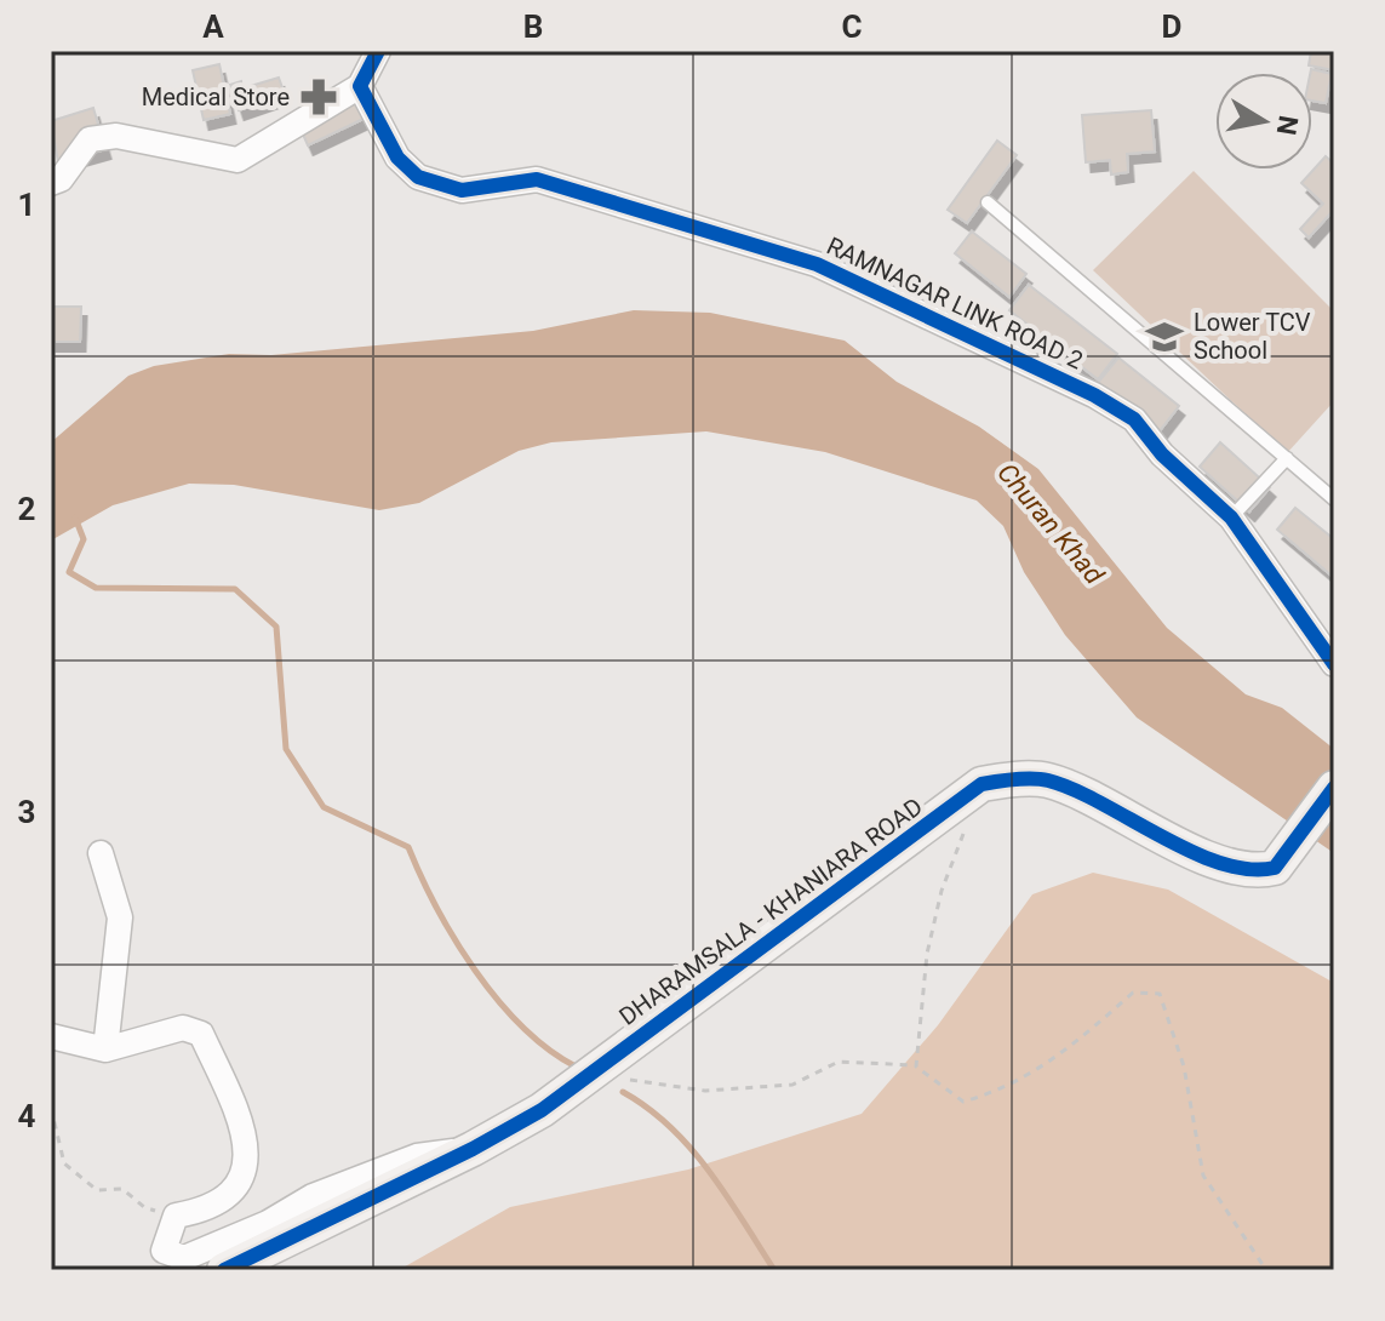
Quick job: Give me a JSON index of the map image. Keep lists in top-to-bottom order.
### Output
{
  "streets": {
    "street": ["RAMNAGAR LINK ROAD 2", "DHARAMSALA - KHANIARA ROAD"]
  },
  "water": ["Churan Khad"],
  "places": {
    "pharmacy": ["Medical Store"],
    "school or university": ["Lower TCV School"]
  },
  "north": "right",
  "grid": {
    "columns": [
      "A",
      "B",
      "C",
      "D"
    ],
    "rows": [
      "1",
      "2",
      "3",
      "4"
    ]
  }
}
